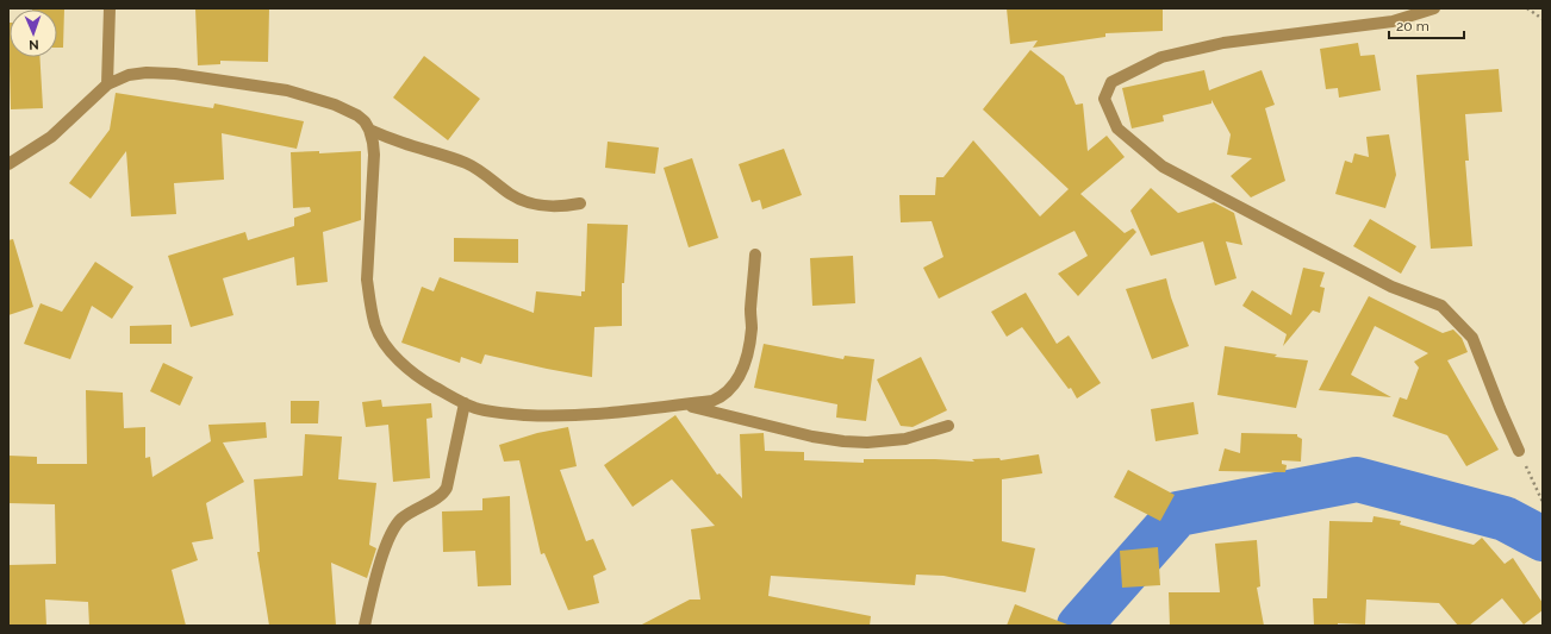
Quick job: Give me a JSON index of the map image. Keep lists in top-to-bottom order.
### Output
{
  "scale_bar": "20 m",
  "north": "bottom"
}
